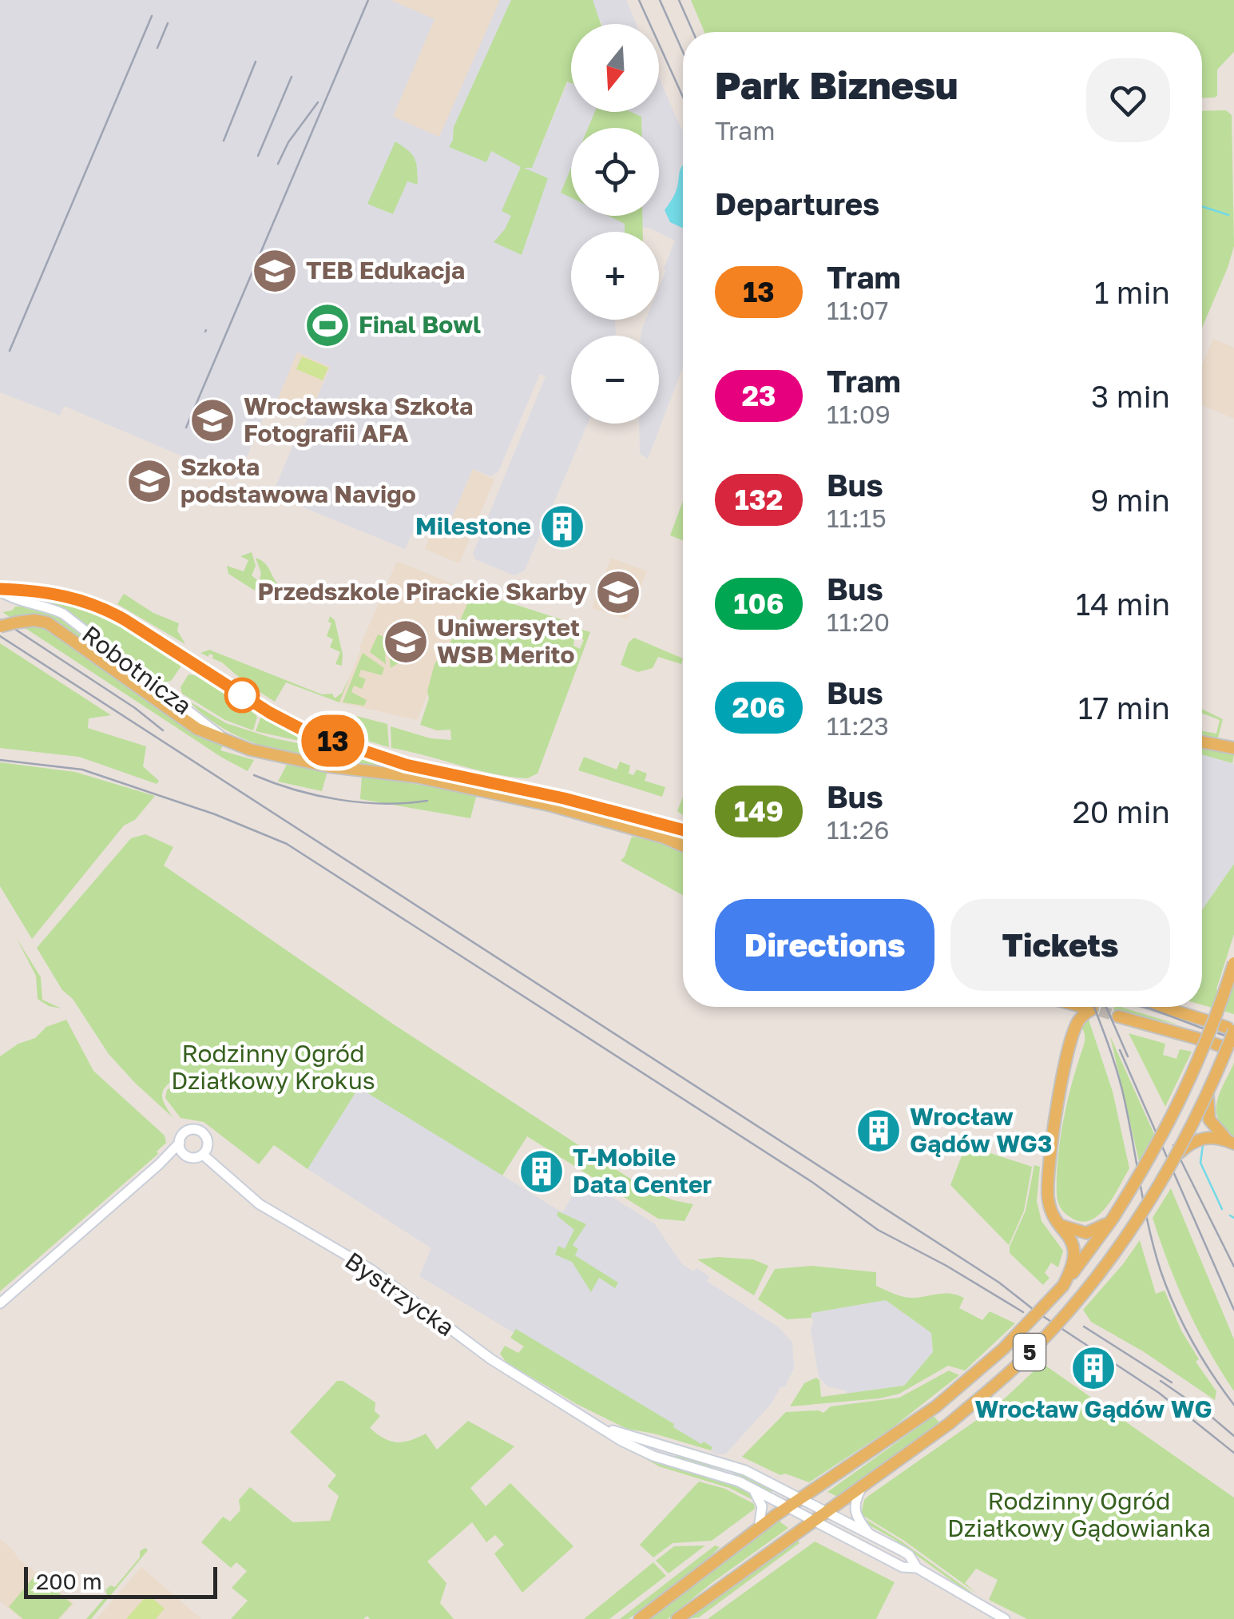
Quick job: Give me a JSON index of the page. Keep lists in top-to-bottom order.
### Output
{
  "streets": {
    "main road": ["5"],
    "street": ["Robotnicza", "Bystrzycka"]
  },
  "crossings": [
    ["Bystrzycka", "5"]
  ],
  "parks": ["Rodzinny Ogród Działkowy Krokus", "Rodzinny Ogród Działkowy Gądowianka"],
  "places": {
    "school or university": [
      "TEB Edukacja",
      "Wrocławska Szkoła Fotografii AFA",
      "Szkoła podstawowa Navigo",
      "Przedszkole Pirackie Skarby",
      "Uniwersytet WSB Merito"
    ],
    "sports": ["Final Bowl"],
    "building": [
      "Milestone",
      "Wrocław Gądów WG3",
      "T-Mobile Data Center",
      "Wrocław Gądów WG"
    ]
  },
  "lines": ["tram line 13"],
  "scale_bar": "200 m",
  "north": "bottom",
  "page": {
    "on_map": "13",
    "map_buttons": ["+", "−"],
    "heading": [
      ["Park Biznesu", "Tram"],
      "Departures"
    ],
    "list": [
      {
        "mark": "13",
        "name": "Tram",
        "note": "11:07",
        "value": "1 min"
      },
      {
        "mark": "23",
        "name": "Tram",
        "note": "11:09",
        "value": "3 min"
      },
      {
        "mark": "132",
        "name": "Bus",
        "note": "11:15",
        "value": "9 min"
      },
      {
        "mark": "106",
        "name": "Bus",
        "note": "11:20",
        "value": "14 min"
      },
      {
        "mark": "206",
        "name": "Bus",
        "note": "11:23",
        "value": "17 min"
      },
      {
        "mark": "149",
        "name": "Bus",
        "note": "11:26",
        "value": "20 min"
      }
    ],
    "buttons": ["Directions", "Tickets"],
    "scale": "200 m"
  }
}
